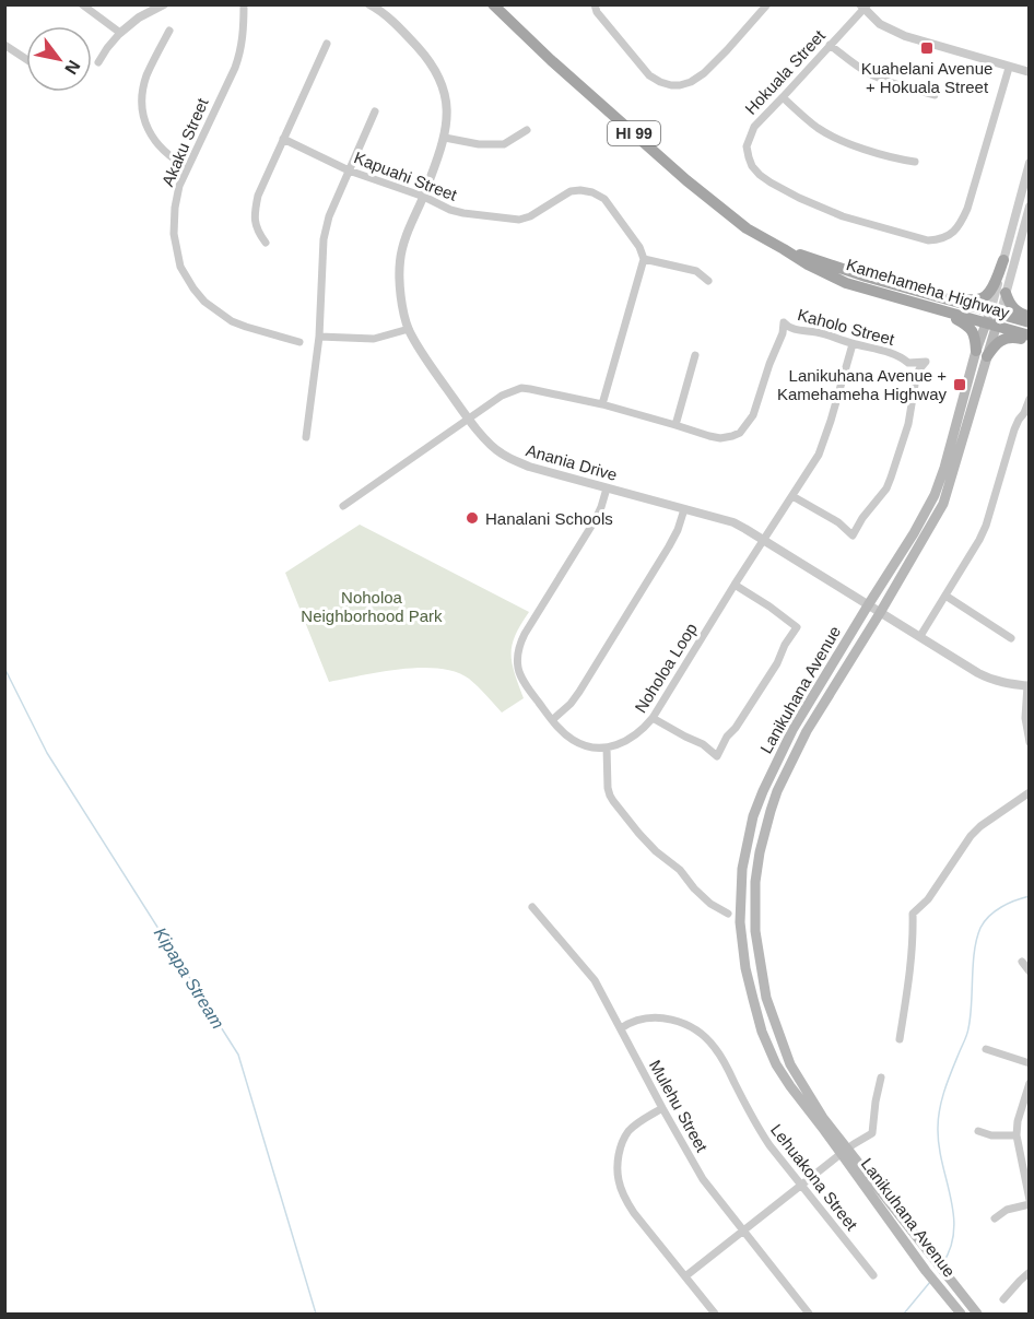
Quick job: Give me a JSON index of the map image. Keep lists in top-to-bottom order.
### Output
{
  "streets": {
    "main road": ["HI 99", "Kamehameha Highway", "Lanikuhana Avenue"],
    "street": [
      "Hokuala Street",
      "Akaku Street",
      "Kapuahi Street",
      "Kaholo Street",
      "Anania Drive",
      "Noholoa Loop",
      "Mulehu Street",
      "Lehuakona Street"
    ]
  },
  "crossings": [
    ["Kapuahi Street", "Anania Drive"],
    ["Kamehameha Highway", "Lanikuhana Avenue"],
    ["Kaholo Street", "Anania Drive"],
    ["Kaholo Street", "Noholoa Loop"],
    ["Anania Drive", "Noholoa Loop"],
    ["Anania Drive", "Lanikuhana Avenue"],
    ["Mulehu Street", "Lehuakona Street"]
  ],
  "water": ["Kipapa Stream"],
  "parks": ["Noholoa Neighborhood Park"],
  "places": {
    "transit": ["Kuahelani Avenue + Hokuala Street", "Lanikuhana Avenue + Kamehameha Highway"],
    "other": ["Hanalani Schools"]
  },
  "north": "bottom right"
}
